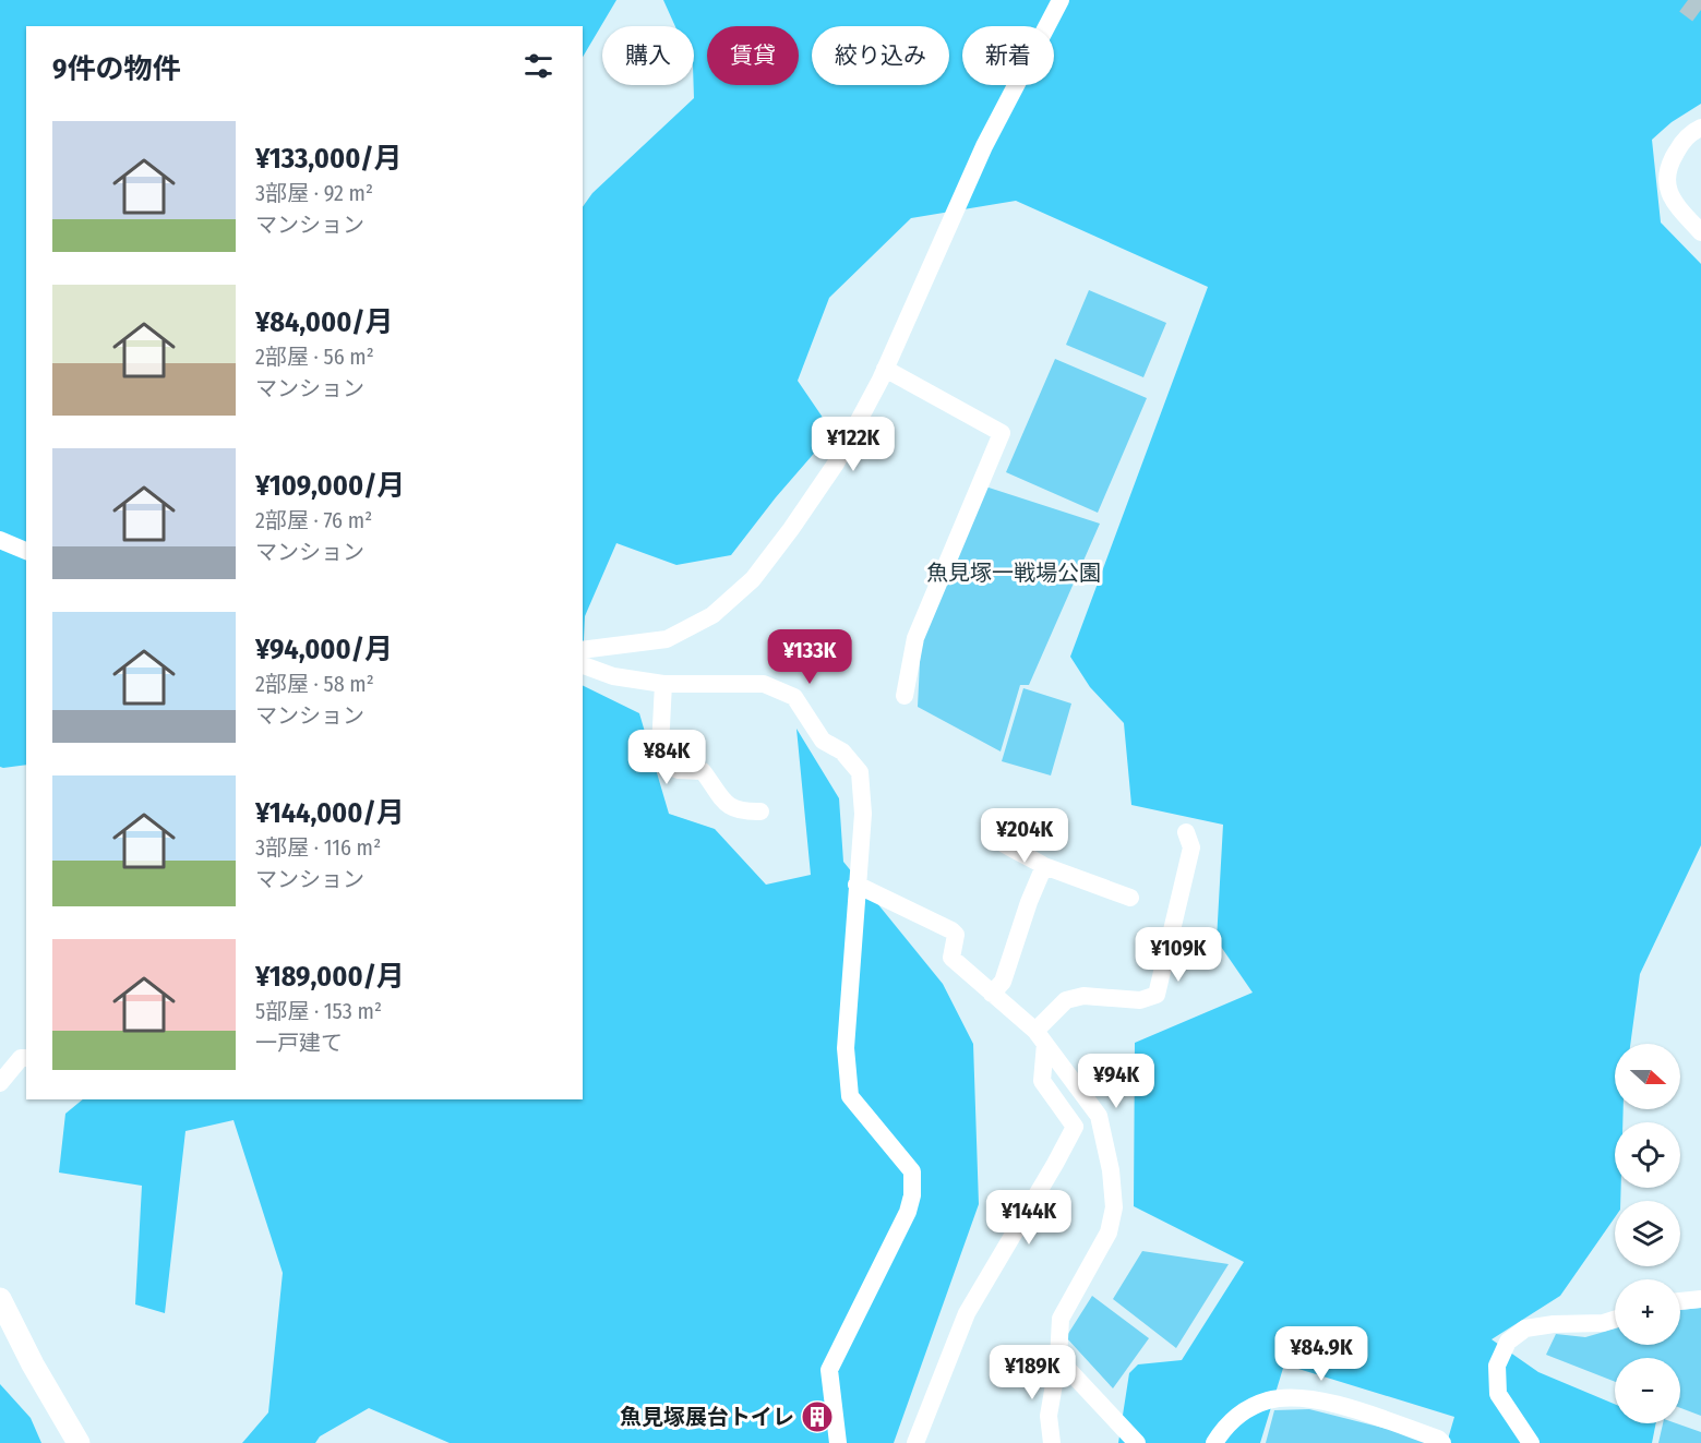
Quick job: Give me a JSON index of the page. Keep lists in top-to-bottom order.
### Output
{
  "parks": ["魚見塚一戦場公園"],
  "places": {
    "building": ["魚見塚展台トイレ"]
  },
  "north": "right",
  "page": {
    "chip": [
      "購入",
      "賃貸",
      "絞り込み",
      "新着"
    ],
    "heading": "9件の物件",
    "list": [
      {
        "name": "¥133,000/月",
        "note": "3部屋 · 92 m² · マンション"
      },
      {
        "name": "¥84,000/月",
        "note": "2部屋 · 56 m² · マンション"
      },
      {
        "name": "¥109,000/月",
        "note": "2部屋 · 76 m² · マンション"
      },
      {
        "name": "¥94,000/月",
        "note": "2部屋 · 58 m² · マンション"
      },
      {
        "name": "¥144,000/月",
        "note": "3部屋 · 116 m² · マンション"
      },
      {
        "name": "¥189,000/月",
        "note": "5部屋 · 153 m² · 一戸建て"
      }
    ],
    "price": [
      "¥122K",
      "¥133K",
      "¥84K",
      "¥204K",
      "¥109K",
      "¥94K",
      "¥144K",
      "¥84.9K",
      "¥189K"
    ],
    "map_buttons": ["+", "−"]
  }
}
